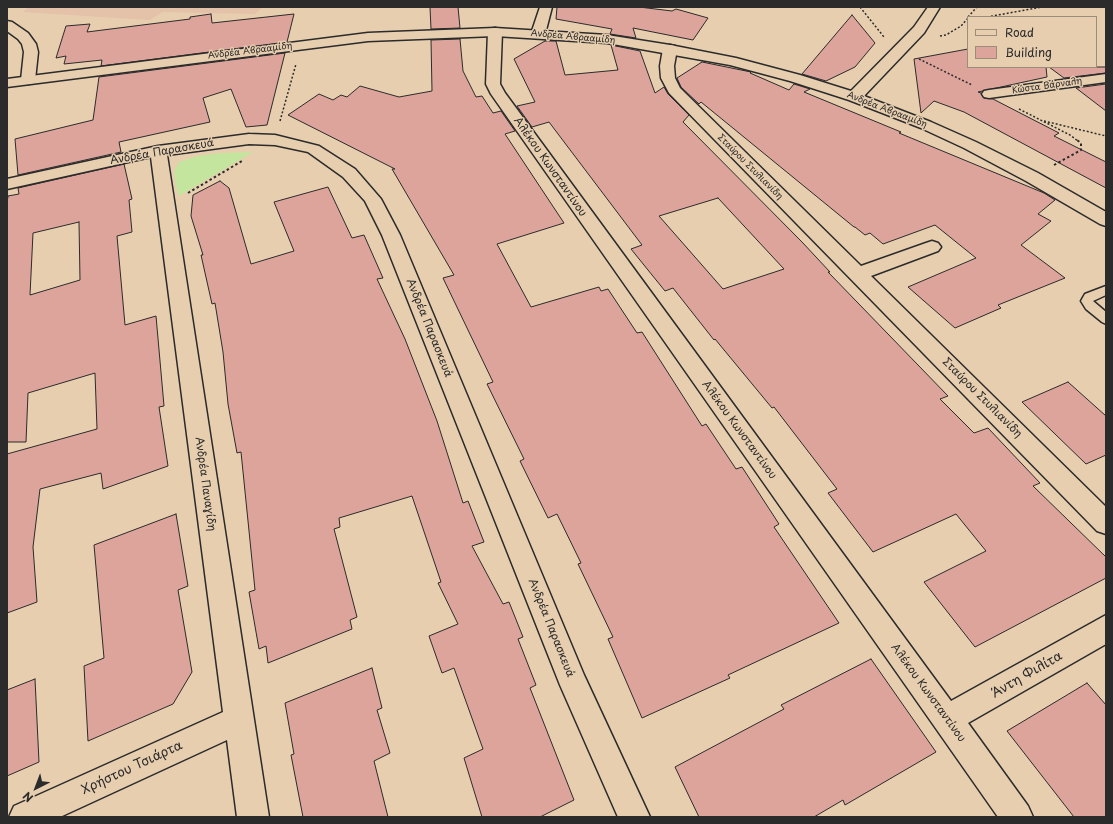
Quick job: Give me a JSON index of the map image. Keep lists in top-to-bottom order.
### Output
{
  "streets": {
    "street": [
      "Ανδρέα Αβρααμίδη",
      "Κώστα Βάρναλη",
      "Ανδρέα Παρασκευά",
      "Αλέκου Κωνσταντίνου",
      "Σταύρου Στυλιανίδη",
      "Ανδρέα Παναγίδη",
      "Άντη Φιλίτα",
      "Χρήστου Τσιάρτα"
    ]
  },
  "crossings": [
    ["Ανδρέα Αβρααμίδη", "Αλέκου Κωνσταντίνου"],
    ["Ανδρέα Αβρααμίδη", "Σταύρου Στυλιανίδη"],
    ["Ανδρέα Παρασκευά", "Ανδρέα Παναγίδη"],
    ["Αλέκου Κωνσταντίνου", "Άντη Φιλίτα"],
    ["Ανδρέα Παναγίδη", "Χρήστου Τσιάρτα"]
  ],
  "legend": ["Road", "Building"],
  "north": "bottom left"
}
